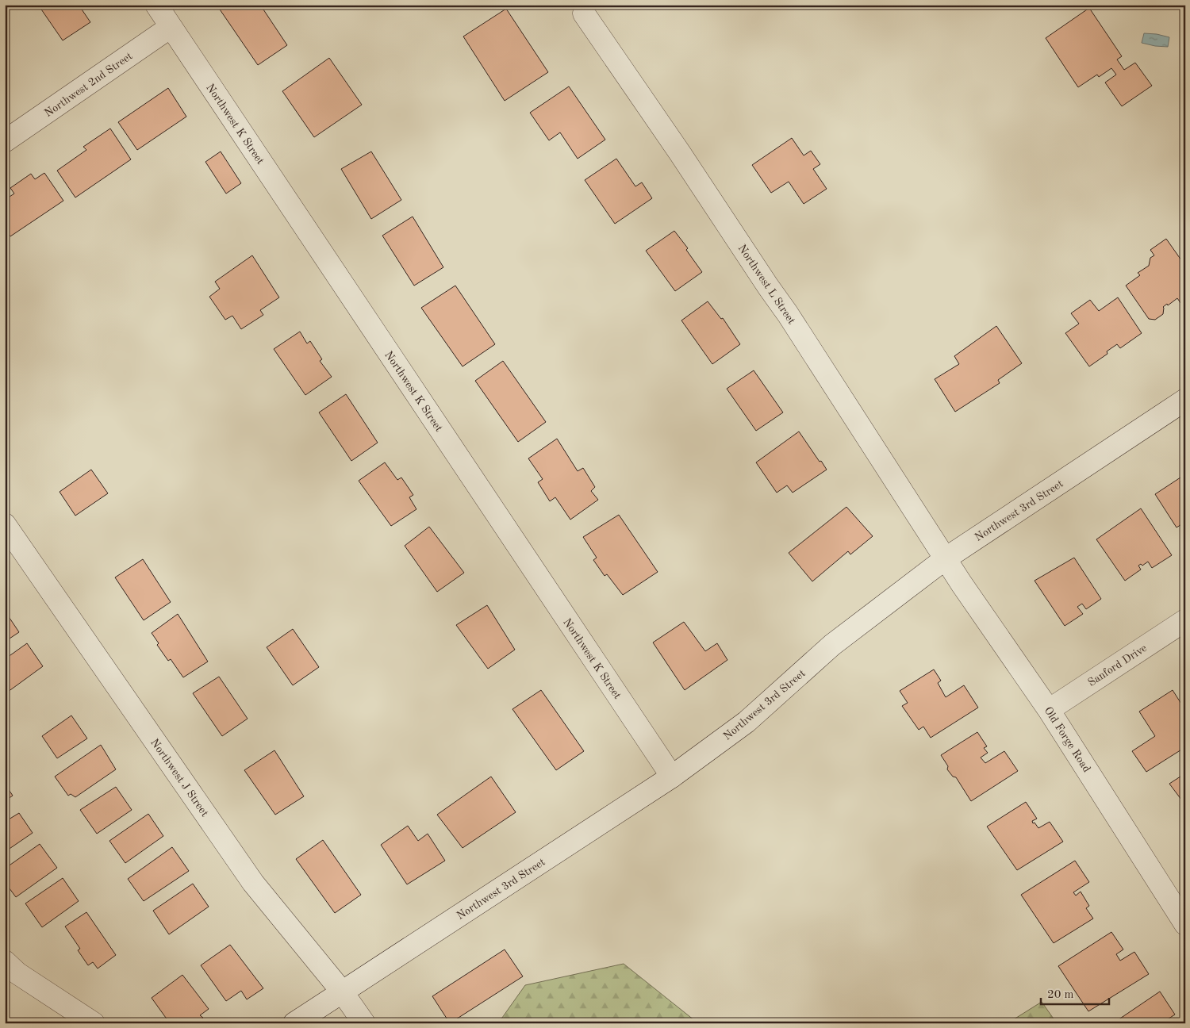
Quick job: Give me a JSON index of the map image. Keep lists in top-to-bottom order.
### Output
{
  "streets": {
    "street": [
      "Northwest 2nd Street",
      "Northwest K Street",
      "Northwest L Street",
      "Northwest 3rd Street",
      "Sanford Drive",
      "Old Forge Road",
      "Northwest J Street"
    ]
  },
  "crossings": [
    ["Northwest 2nd Street", "Northwest K Street"],
    ["Northwest K Street", "Northwest 3rd Street"],
    ["Northwest L Street", "Northwest 3rd Street"],
    ["Northwest L Street", "Old Forge Road"],
    ["Northwest 3rd Street", "Old Forge Road"],
    ["Northwest 3rd Street", "Northwest J Street"],
    ["Sanford Drive", "Old Forge Road"]
  ],
  "scale_bar": "20 m"
}
